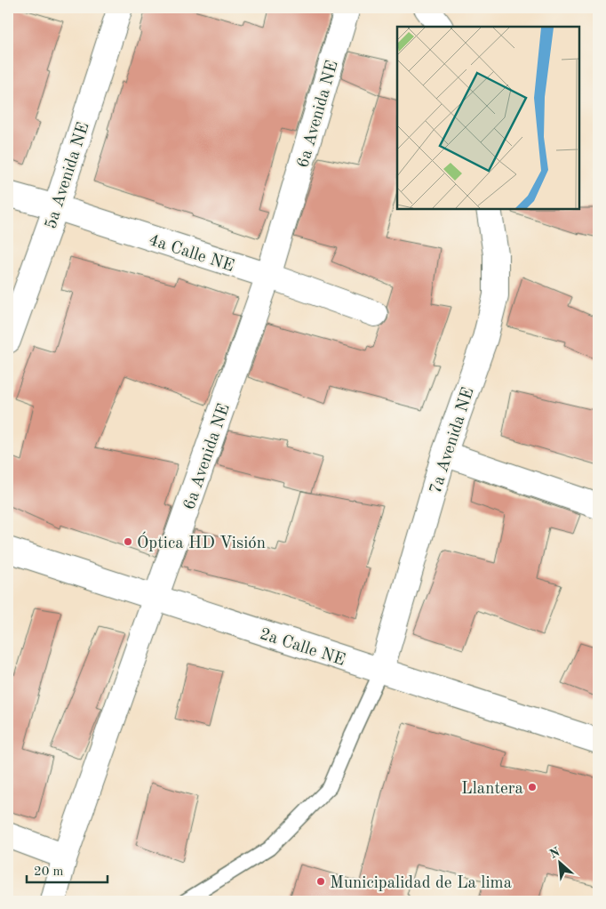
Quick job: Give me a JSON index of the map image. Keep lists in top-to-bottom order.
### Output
{
  "streets": {
    "street": [
      "6a Avenida NE",
      "5a Avenida NE",
      "4a Calle NE",
      "7a Avenida NE",
      "2a Calle NE"
    ]
  },
  "crossings": [
    ["6a Avenida NE", "4a Calle NE"],
    ["6a Avenida NE", "2a Calle NE"],
    ["5a Avenida NE", "4a Calle NE"],
    ["7a Avenida NE", "2a Calle NE"]
  ],
  "places": ["Óptica HD Visión", "Llantera", "Municipalidad de La lima"],
  "scale_bar": "20 m",
  "north": "top left"
}
